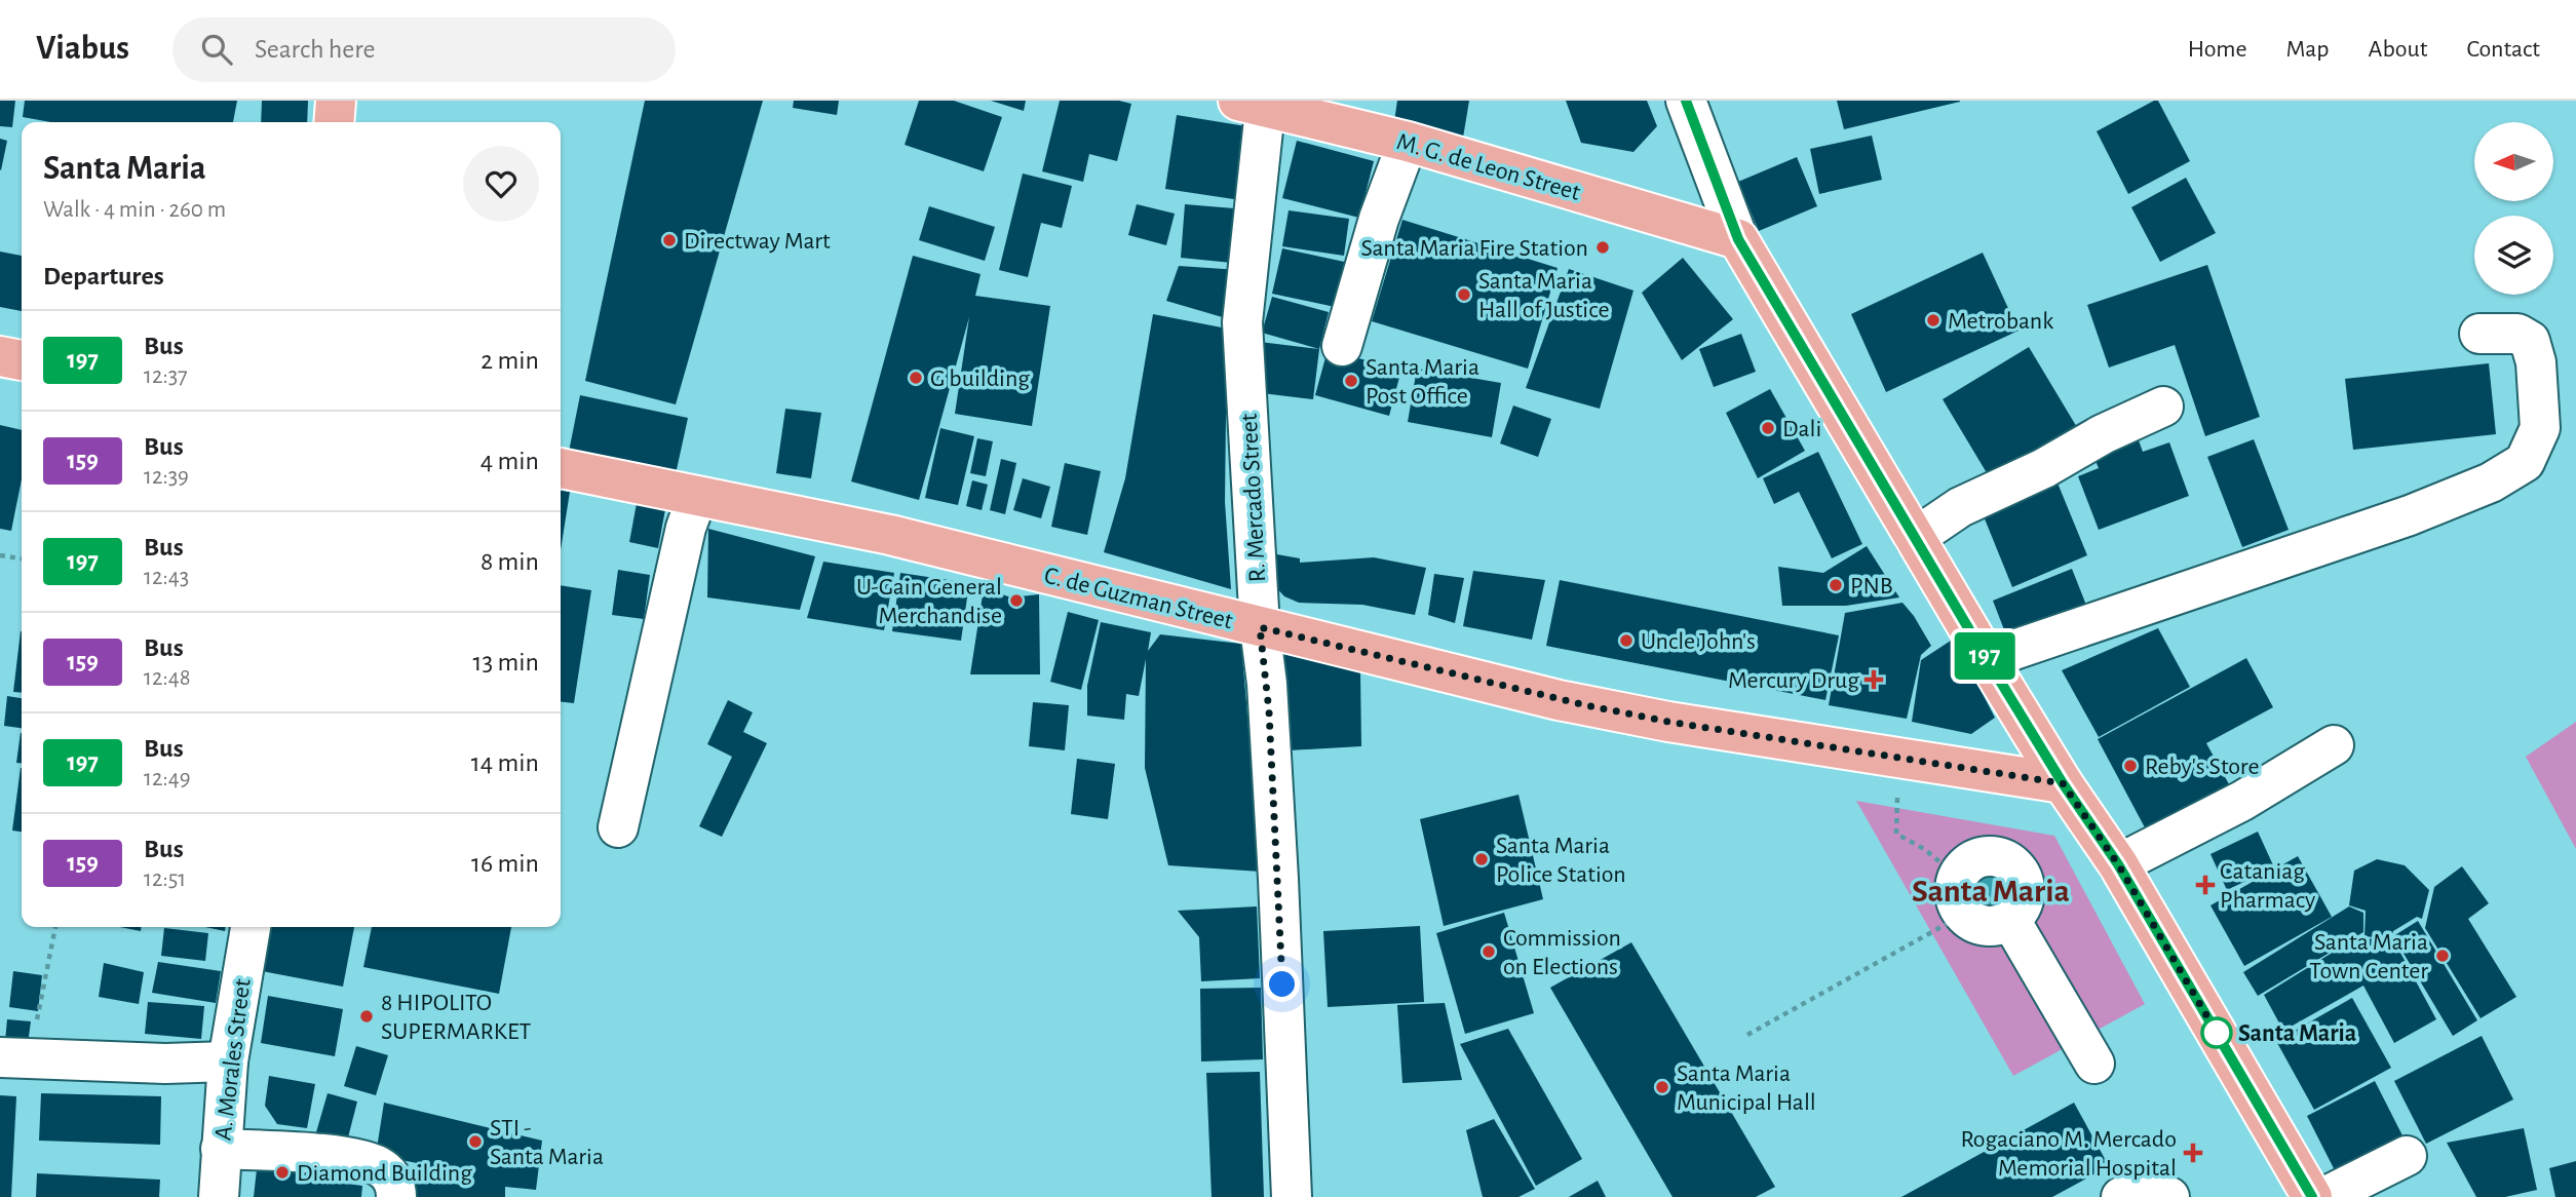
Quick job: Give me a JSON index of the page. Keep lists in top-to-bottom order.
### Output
{
  "streets": {
    "main road": ["M. G. de Leon Street", "C. de Guzman Street"],
    "street": ["R. Mercado Street", "A. Morales Street"]
  },
  "crossings": [
    ["M. G. de Leon Street", "R. Mercado Street"],
    ["R. Mercado Street", "C. de Guzman Street"]
  ],
  "districts": ["Santa Maria"],
  "places": {
    "other": [
      "Directway Mart",
      "Santa Maria Fire Station",
      "Santa Maria Hall of Justice",
      "Metrobank",
      "G building",
      "Santa Maria Post Office",
      "Dali",
      "PNB",
      "U-Gain General Merchandise",
      "Uncle John's",
      "Reby's Store",
      "Santa Maria Police Station",
      "Commission on Elections",
      "Santa Maria Town Center",
      "8 HIPOLITO SUPERMARKET",
      "Santa Maria",
      "Santa Maria Municipal Hall",
      "STI - Santa Maria",
      "Diamond Building"
    ],
    "health": ["Mercury Drug", "Cataniag Pharmacy", "Rogaciano M. Mercado Memorial Hospital"]
  },
  "lines": ["bus line 197"],
  "north": "left",
  "page": {
    "header": "Viabus",
    "search": "Search here",
    "nav": [
      "Home",
      "Map",
      "About",
      "Contact"
    ],
    "on_map": "197",
    "heading": [
      ["Santa Maria", "Walk · 4 min · 260 m"],
      "Departures"
    ],
    "list": [
      {
        "mark": "197",
        "name": "Bus",
        "note": "12:37",
        "value": "2 min"
      },
      {
        "mark": "159",
        "name": "Bus",
        "note": "12:39",
        "value": "4 min"
      },
      {
        "mark": "197",
        "name": "Bus",
        "note": "12:43",
        "value": "8 min"
      },
      {
        "mark": "159",
        "name": "Bus",
        "note": "12:48",
        "value": "13 min"
      },
      {
        "mark": "197",
        "name": "Bus",
        "note": "12:49",
        "value": "14 min"
      },
      {
        "mark": "159",
        "name": "Bus",
        "note": "12:51",
        "value": "16 min"
      }
    ]
  }
}
